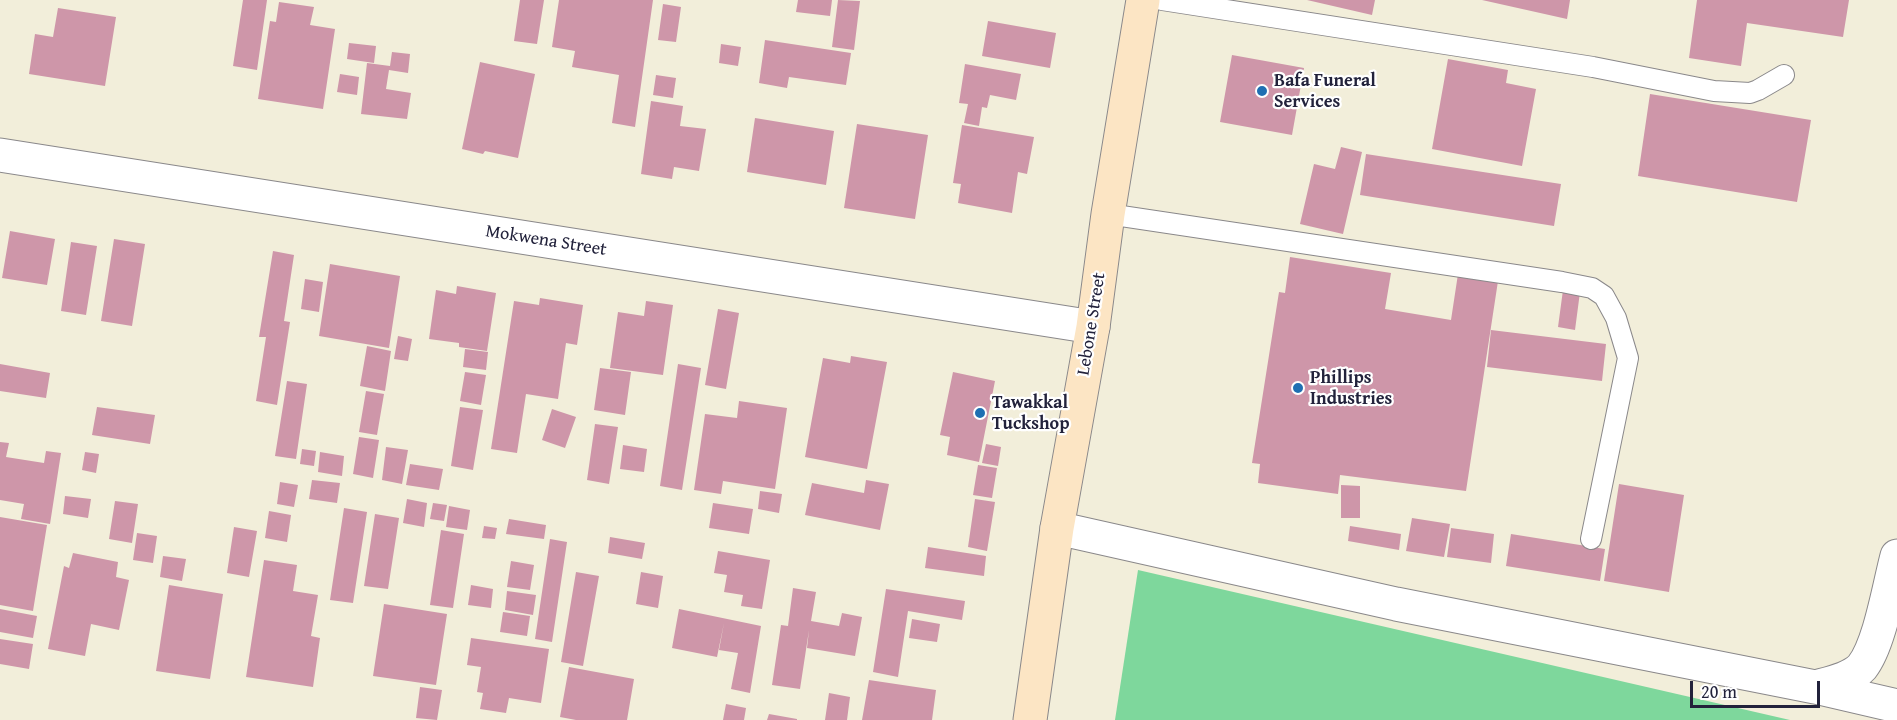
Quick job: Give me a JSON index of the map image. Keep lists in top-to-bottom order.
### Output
{
  "streets": {
    "street": ["Mokwena Street", "Lebone Street"]
  },
  "crossings": [
    ["Mokwena Street", "Lebone Street"]
  ],
  "places": ["Bafa Funeral Services", "Phillips Industries", "Tawakkal Tuckshop"],
  "scale_bar": "20 m"
}
